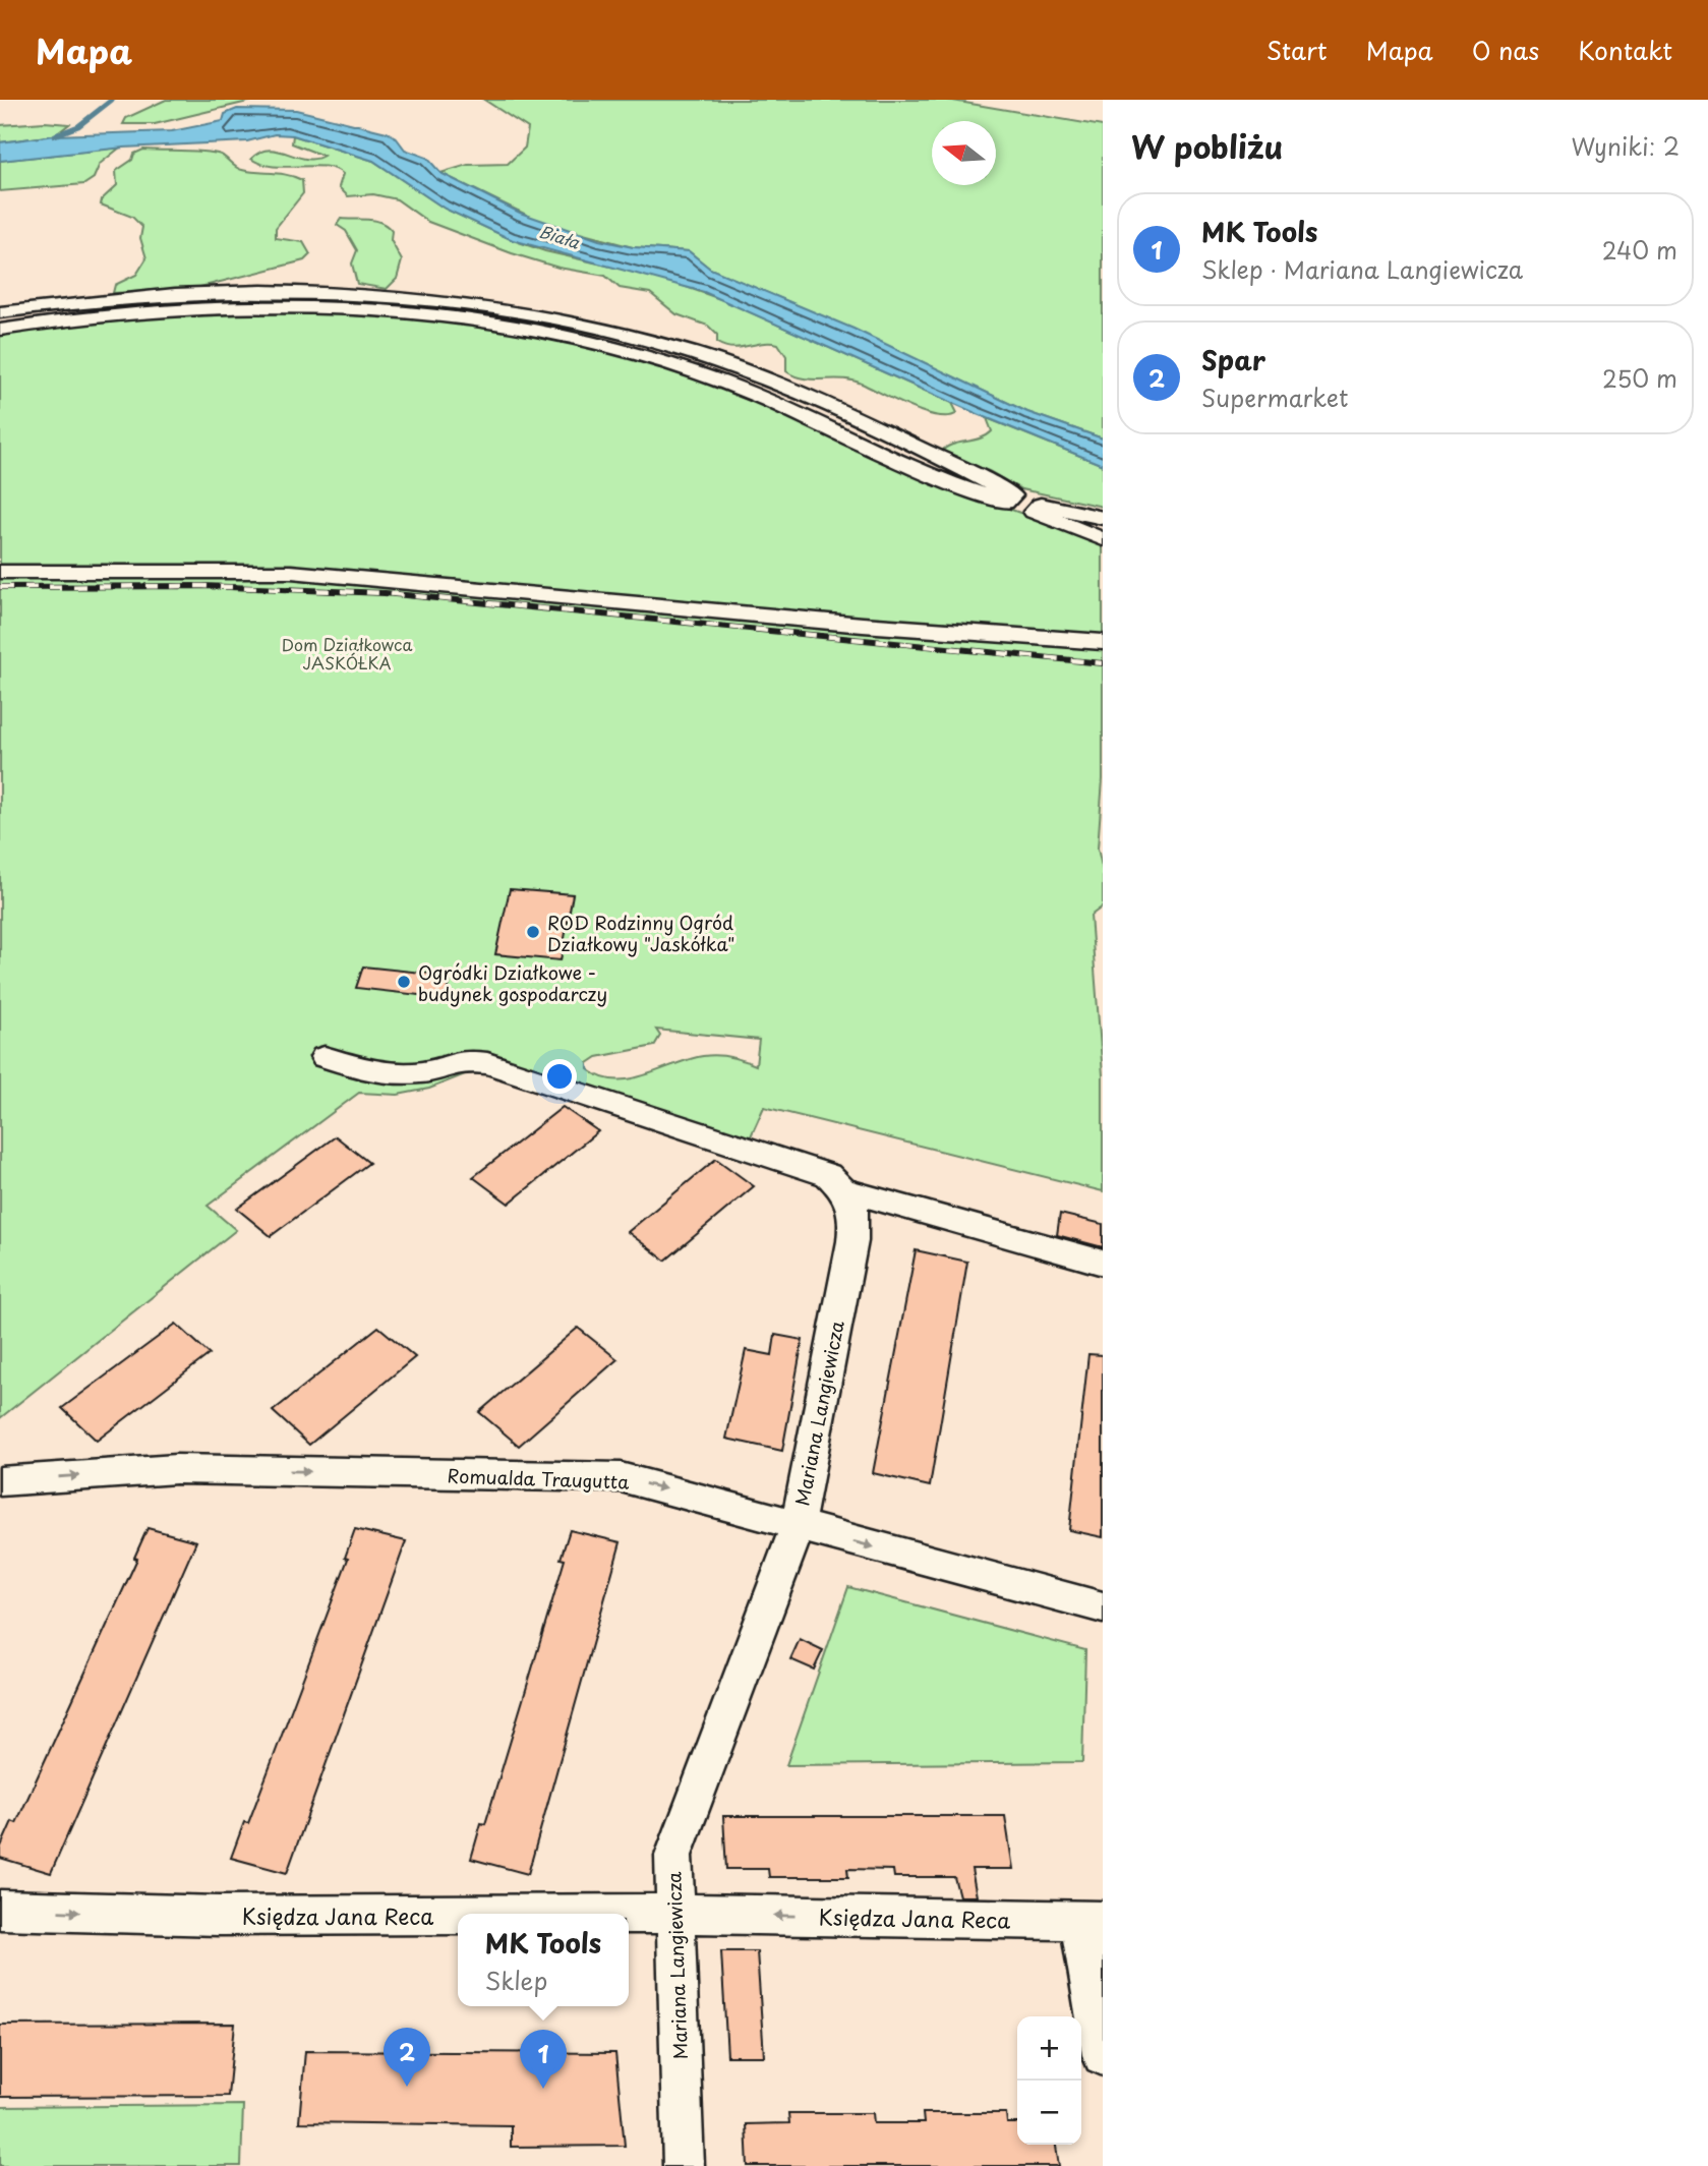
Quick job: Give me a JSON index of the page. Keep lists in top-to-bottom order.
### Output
{
  "streets": {
    "street": ["Mariana Langiewicza", "Romualda Traugutta", "Księdza Jana Reca"]
  },
  "crossings": [
    ["Mariana Langiewicza", "Romualda Traugutta"],
    ["Mariana Langiewicza", "Księdza Jana Reca"]
  ],
  "one_way": ["Romualda Traugutta"],
  "water": ["Biała"],
  "parks": ["Dom Działkowca JASKÓŁKA"],
  "places": ["ROD Rodzinny Ogród Działkowy \"Jaskółka\"", "Ogródki Działkowe - budynek gospodarczy"],
  "north": "left",
  "page": {
    "header": "Mapa",
    "nav": [
      "Start",
      "Mapa",
      "O nas",
      "Kontakt"
    ],
    "heading": ["W pobliżu", "Wyniki: 2"],
    "list": [
      {
        "mark": "1",
        "name": "MK Tools",
        "note": "Sklep · Mariana Langiewicza",
        "value": "240 m"
      },
      {
        "mark": "2",
        "name": "Spar",
        "note": "Supermarket",
        "value": "250 m"
      }
    ],
    "popup": ["MK Tools", "Sklep"],
    "map_buttons": ["+", "−"],
    "pins": ["2", "1"]
  }
}
